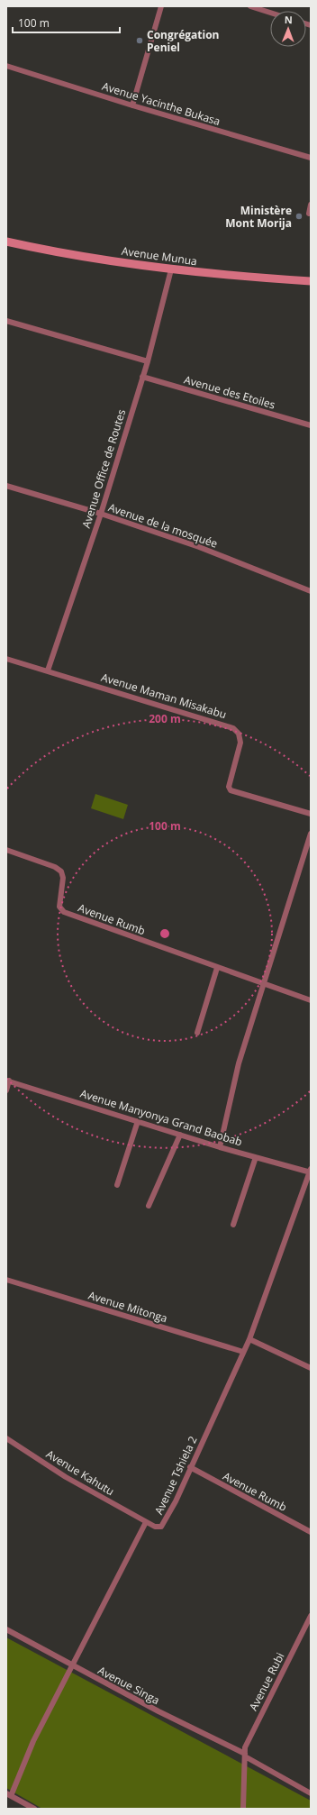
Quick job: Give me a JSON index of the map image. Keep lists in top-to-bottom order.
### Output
{
  "streets": {
    "main road": ["Avenue Munua"],
    "street": [
      "Avenue Yacinthe Bukasa",
      "Avenue des Etoiles",
      "Avenue Office de Routes",
      "Avenue de la mosquée",
      "Avenue Maman Misakabu",
      "Avenue Rumb",
      "Avenue Manyonya Grand Baobab",
      "Avenue Mitonga",
      "Avenue Kahutu",
      "Avenue Tshiela 2",
      "Avenue Rubi",
      "Avenue Singa"
    ]
  },
  "crossings": [
    ["Avenue Munua", "Avenue Office de Routes"],
    ["Avenue des Etoiles", "Avenue Office de Routes"],
    ["Avenue Office de Routes", "Avenue de la mosquée"],
    ["Avenue Office de Routes", "Avenue Maman Misakabu"],
    ["Avenue Rumb", "Avenue Tshiela 2"],
    ["Avenue Manyonya Grand Baobab", "Avenue Tshiela 2"],
    ["Avenue Mitonga", "Avenue Tshiela 2"],
    ["Avenue Kahutu", "Avenue Tshiela 2"],
    ["Avenue Tshiela 2", "Avenue Singa"],
    ["Avenue Rubi", "Avenue Singa"]
  ],
  "places": ["Congrégation Peniel", "Ministère Mont Morija"],
  "scale_bar": "100 m",
  "north": "top",
  "rings": ["200 m", "100 m"]
}
